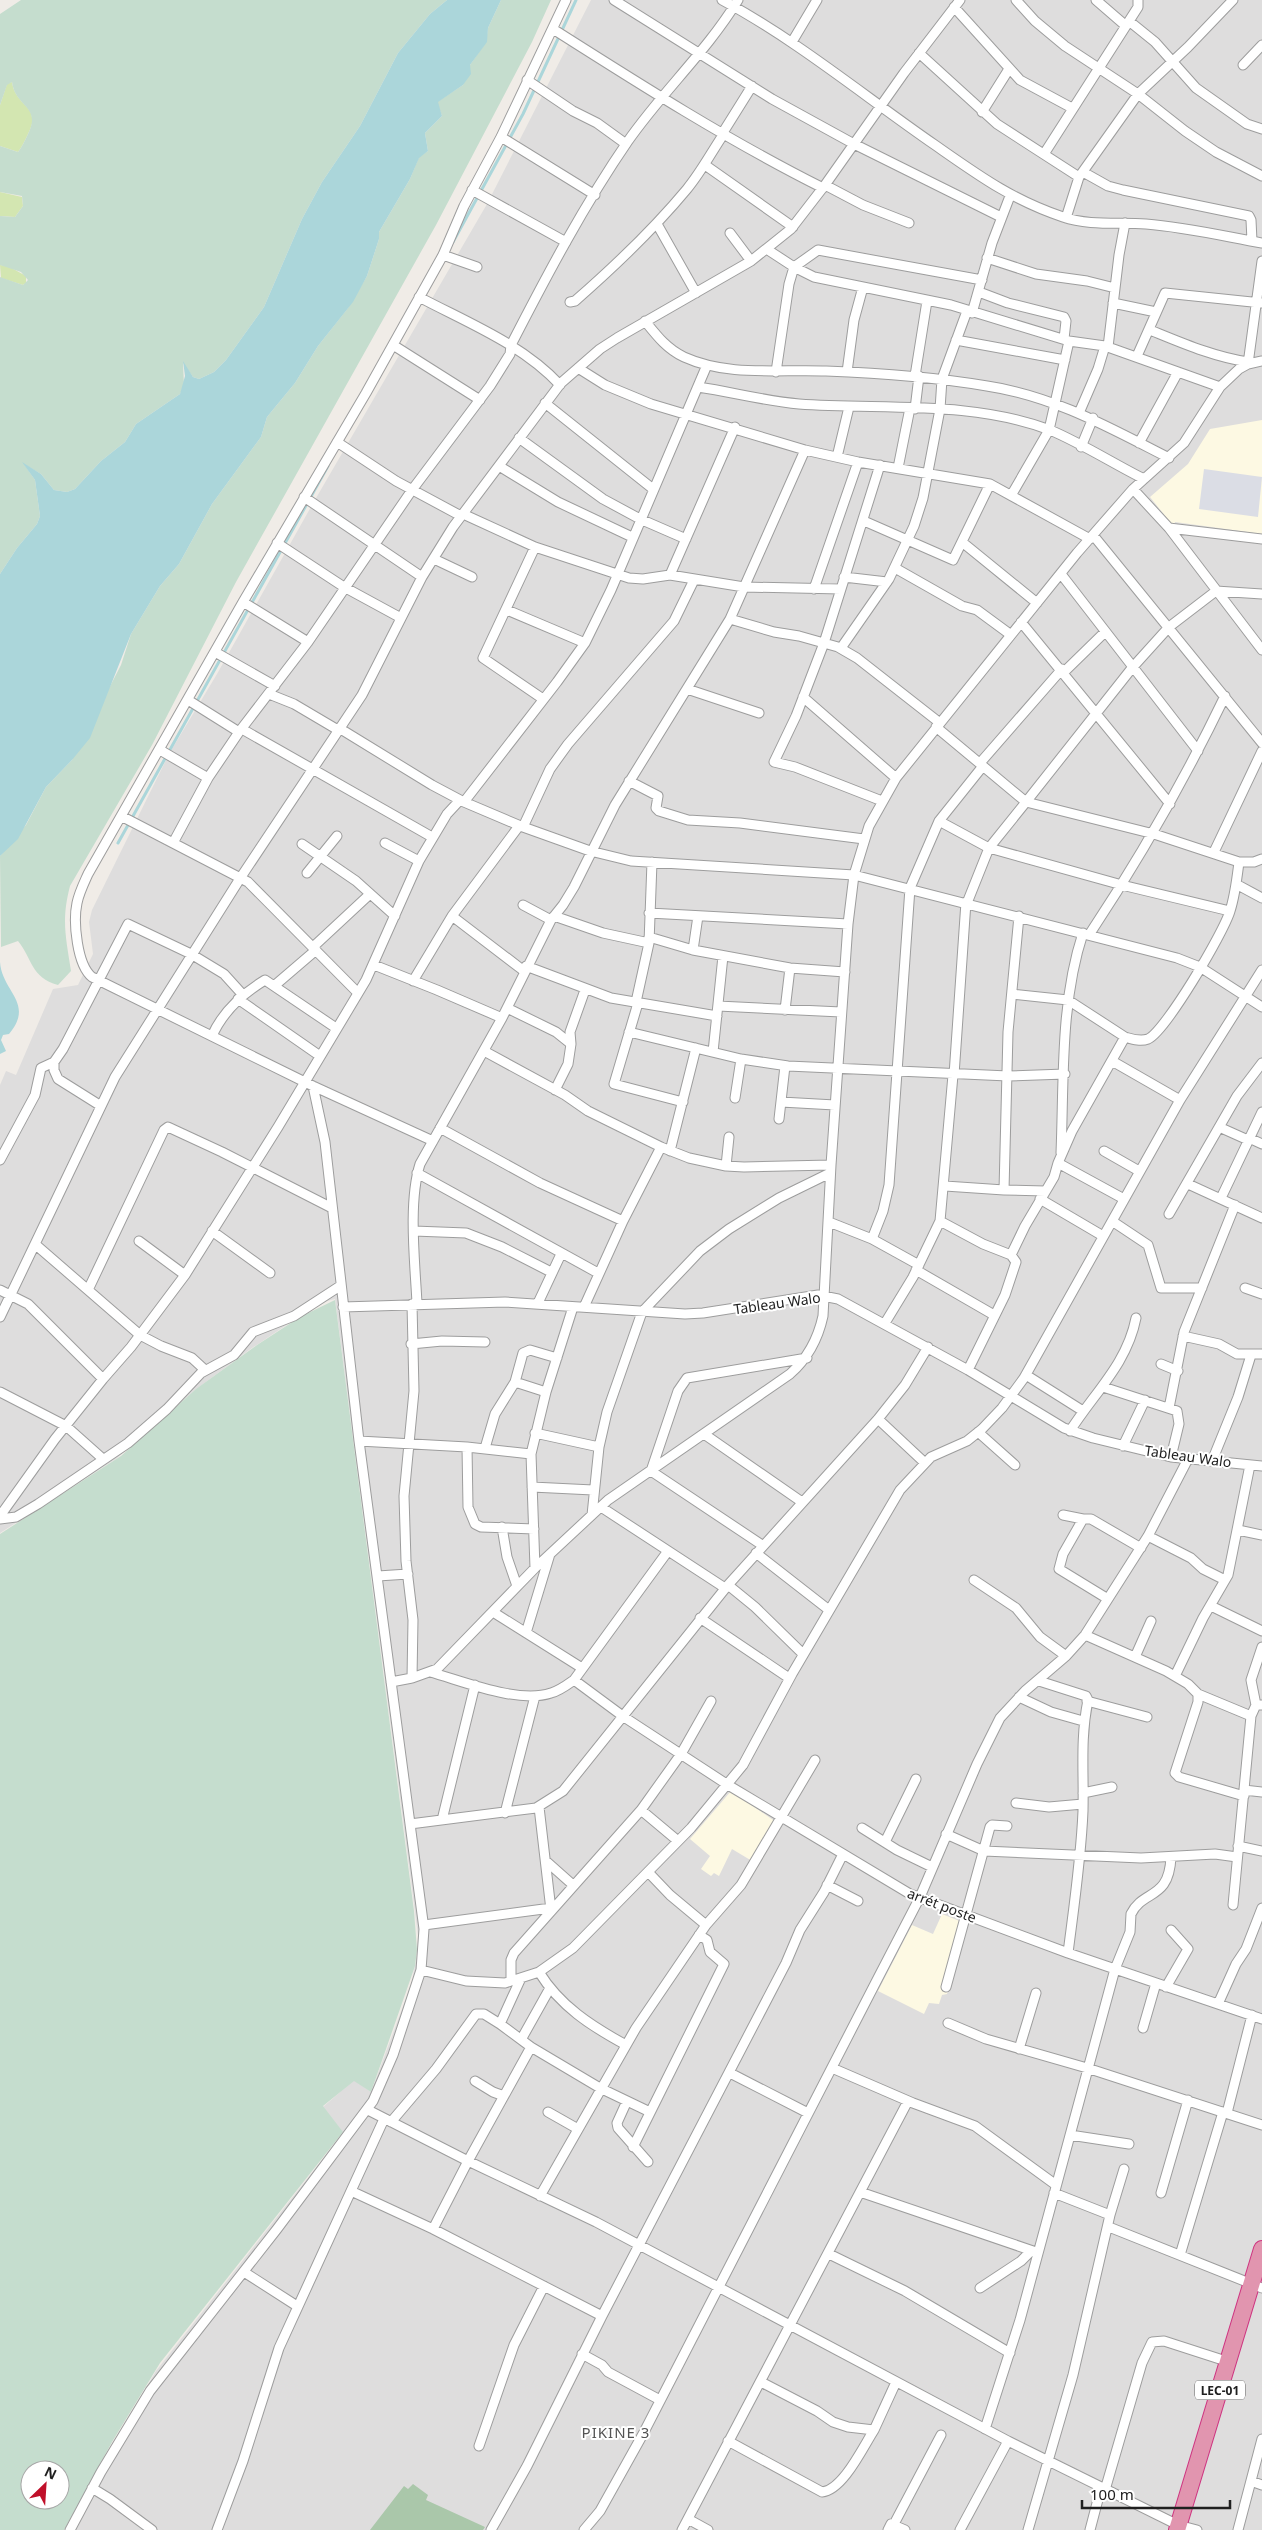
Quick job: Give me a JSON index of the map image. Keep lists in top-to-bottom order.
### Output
{
  "streets": {
    "highway": ["LEC-01"],
    "street": ["Tableau Walo", "arrét poste"]
  },
  "districts": ["PIKINE 3"],
  "scale_bar": "100 m",
  "north": "top right"
}
